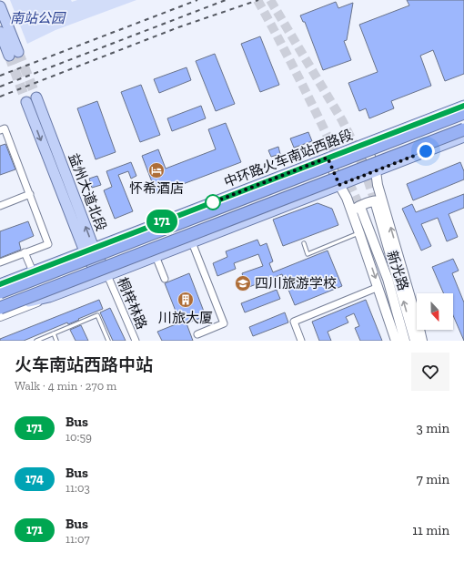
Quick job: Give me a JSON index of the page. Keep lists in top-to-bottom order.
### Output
{
  "streets": {
    "main road": ["中环路火车南站西路段", "益州大道北段", "新光路"],
    "street": ["桐梓林路"]
  },
  "crossings": [
    ["中环路火车南站西路段", "益州大道北段"],
    ["益州大道北段", "桐梓林路"]
  ],
  "parks": ["南站公园"],
  "places": {
    "hotel": ["怀希酒店"],
    "school or university": ["四川旅游学校"],
    "building": ["川旅大厦"]
  },
  "lines": ["bus line 171"],
  "north": "bottom",
  "page": {
    "on_map": "171",
    "heading": ["火车南站西路中站", "Walk · 4 min · 270 m"],
    "list": [
      {
        "mark": "171",
        "name": "Bus",
        "note": "10:59",
        "value": "3 min"
      },
      {
        "mark": "174",
        "name": "Bus",
        "note": "11:03",
        "value": "7 min"
      },
      {
        "mark": "171",
        "name": "Bus",
        "note": "11:07",
        "value": "11 min"
      }
    ]
  }
}
